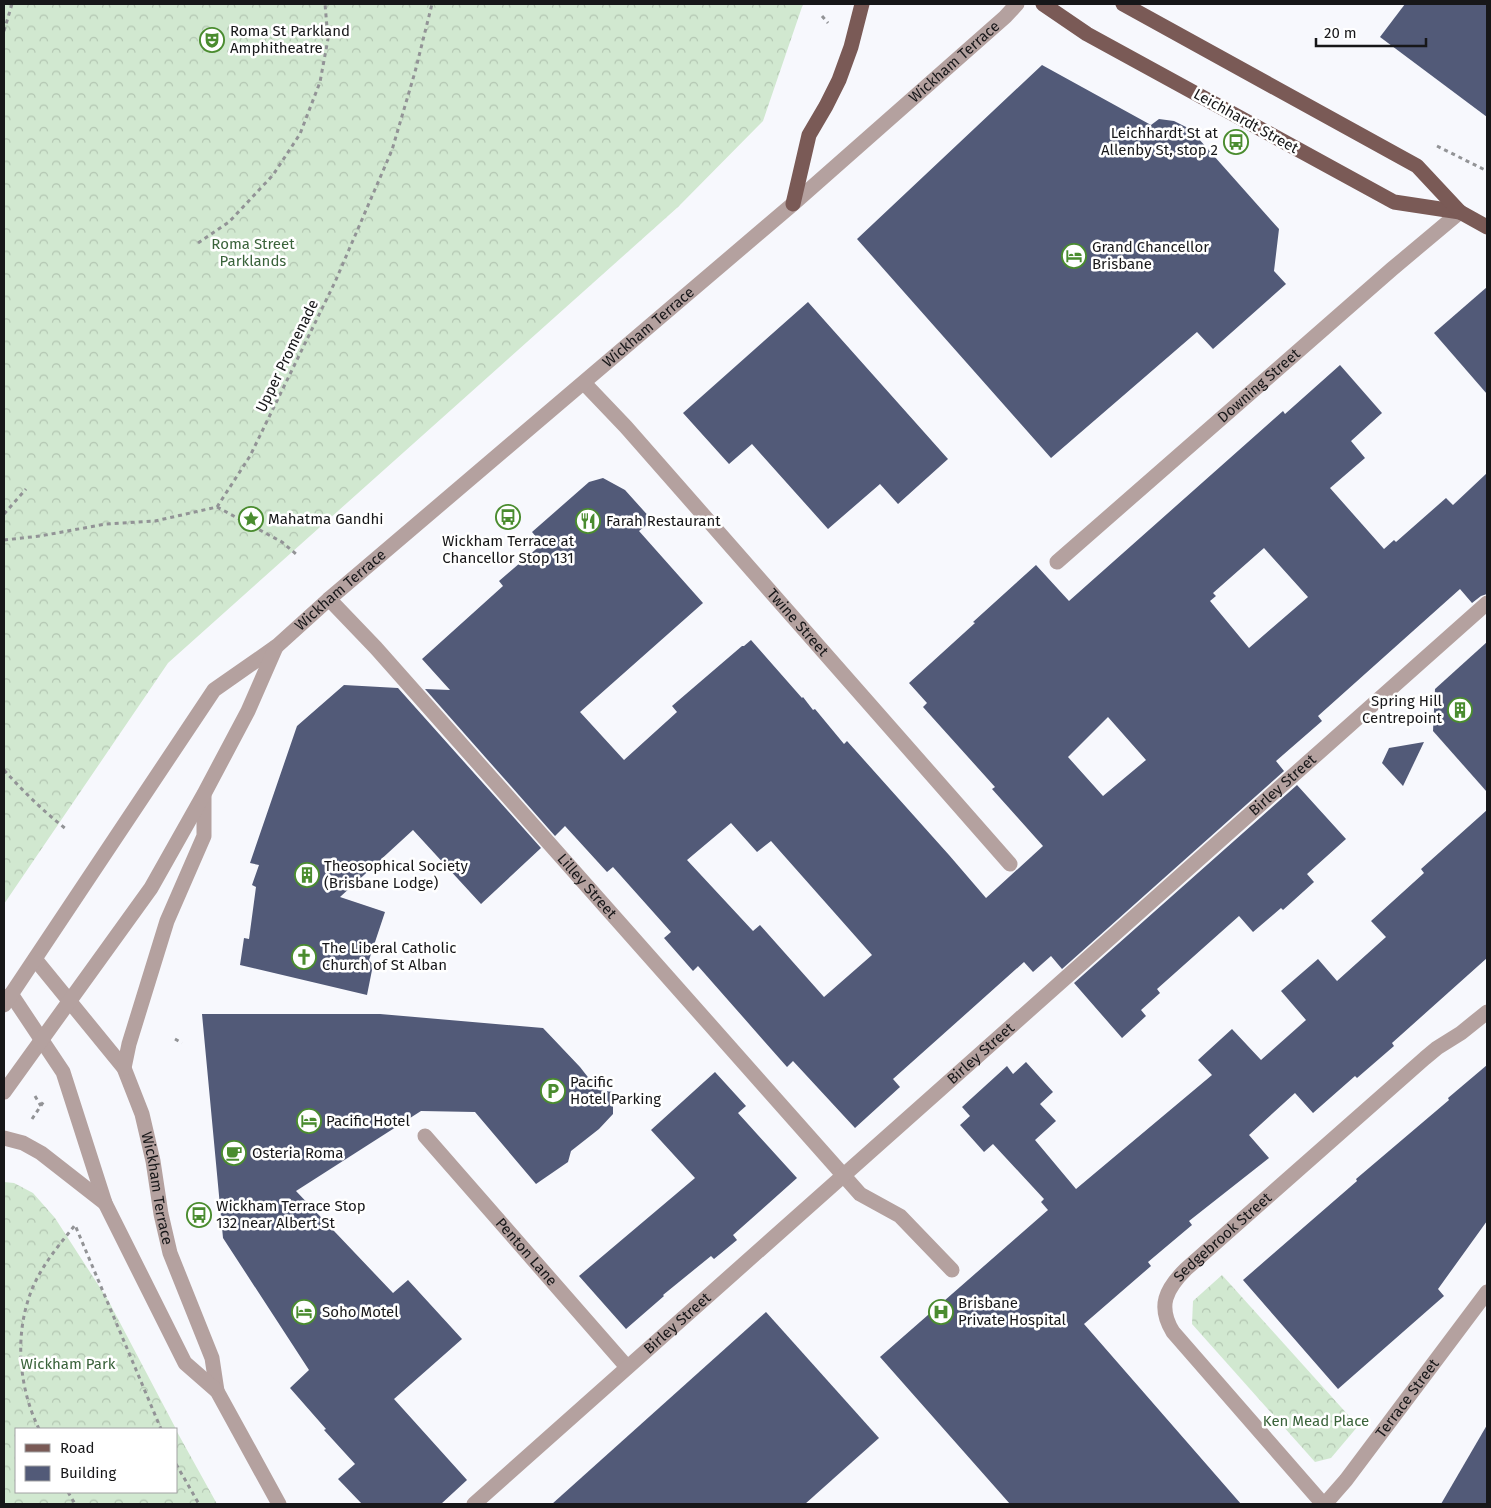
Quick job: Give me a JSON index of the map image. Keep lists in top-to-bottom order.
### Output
{
  "streets": {
    "main road": ["Leichhardt Street"],
    "street": [
      "Wickham Terrace",
      "Downing Street",
      "Twine Street",
      "Birley Street",
      "Lilley Street",
      "Sedgebrook Street",
      "Penton Lane",
      "Terrace Street"
    ],
    "path": ["Upper Promenade"]
  },
  "crossings": [
    ["Wickham Terrace", "Twine Street"],
    ["Wickham Terrace", "Lilley Street"],
    ["Leichhardt Street", "Downing Street"],
    ["Birley Street", "Lilley Street"],
    ["Birley Street", "Penton Lane"],
    ["Sedgebrook Street", "Terrace Street"]
  ],
  "parks": ["Roma Street Parklands", "Wickham Park", "Ken Mead Place"],
  "places": {
    "theatre": ["Roma St Parkland Amphitheatre"],
    "bus stop": ["Leichhardt St at Allenby St, stop 2", "Wickham Terrace at Chancellor Stop 131", "Wickham Terrace Stop 132 near Albert St"],
    "hotel": ["Grand Chancellor Brisbane", "Pacific Hotel", "Soho Motel"],
    "place": ["Mahatma Gandhi"],
    "restaurant": ["Farah Restaurant"],
    "building": ["Spring Hill Centrepoint", "Theosophical Society (Brisbane Lodge)"],
    "church": ["The Liberal Catholic Church of St Alban"],
    "parking": ["Pacific Hotel Parking"],
    "cafe": ["Osteria Roma"],
    "hospital": ["Brisbane Private Hospital"]
  },
  "legend": ["Road", "Building"],
  "scale_bar": "20 m"
}
